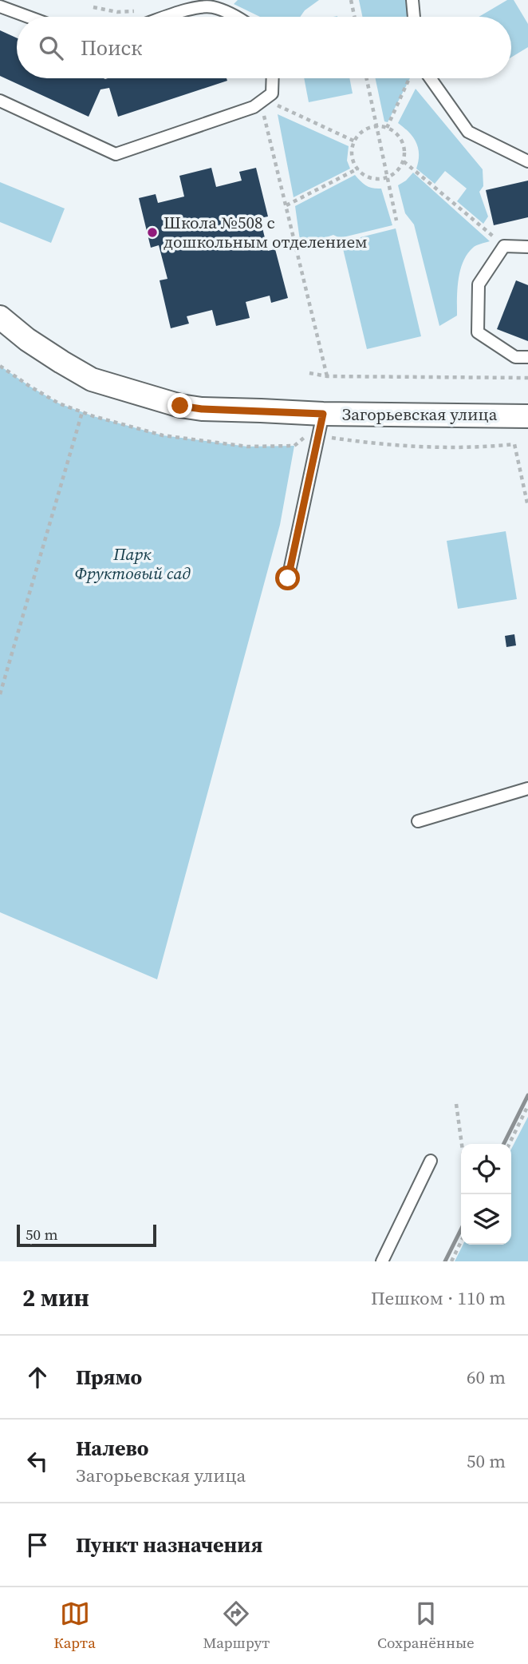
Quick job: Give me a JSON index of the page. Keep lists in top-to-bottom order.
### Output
{
  "streets": {
    "street": ["Загорьевская улица"]
  },
  "parks": ["Парк Фруктовый сад"],
  "places": ["Школа №508 с дошкольным отделением"],
  "scale_bar": "50 m",
  "page": {
    "search": "Поиск",
    "scale": "50 m",
    "heading": ["2 мин", "Пешком · 110 m"],
    "list": [
      ["Прямо", "60 m"],
      ["Налево", "Загорьевская улица", "50 m"],
      "Пункт назначения"
    ],
    "nav": ["Карта", "Маршрут", "Сохранённые"]
  }
}
